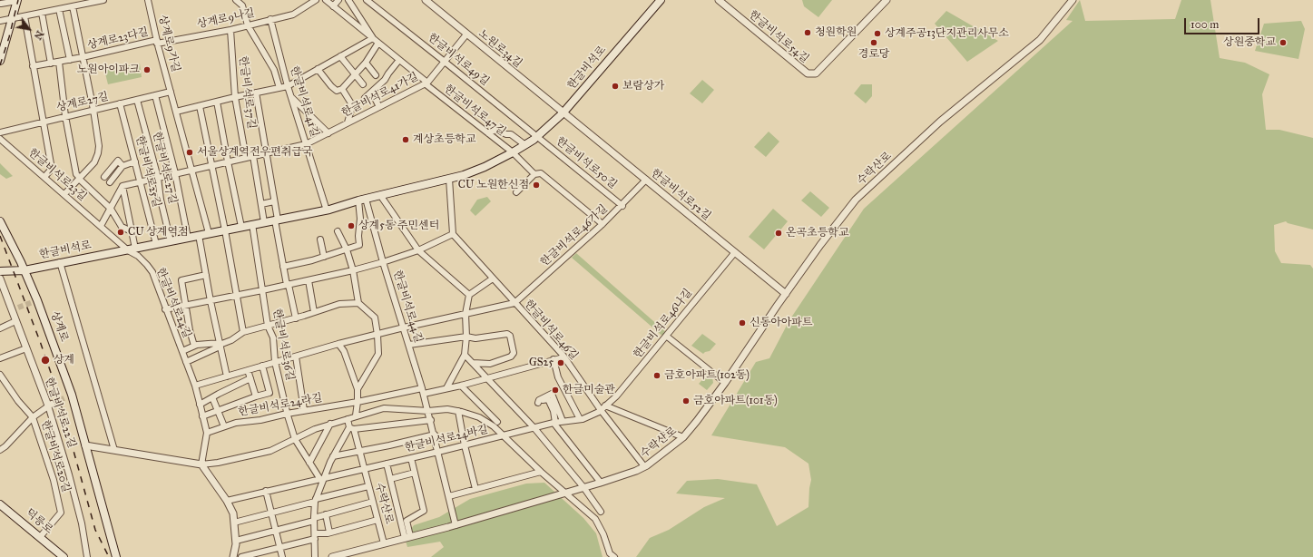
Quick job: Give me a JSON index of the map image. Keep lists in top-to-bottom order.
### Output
{
  "streets": {
    "main road": ["한글비석로", "상계로", "덕릉로"],
    "street": [
      "상계로9나길",
      "한글비석로54길",
      "상계로23다길",
      "상계로9가길",
      "노원로34길",
      "한글비석로49길",
      "한글비석로37길",
      "한글비석로41가길",
      "한글비석로41길",
      "상계로27길",
      "한글비석로47길",
      "한글비석로50길",
      "한글비석로27길",
      "수락산로",
      "한글비석로25길",
      "한글비석로23길",
      "한글비석로52길",
      "한글비석로46가길",
      "한글비석로24길",
      "한글비석로44길",
      "한글비석로46나길",
      "한글비석로46길",
      "한글비석로36길",
      "한글비석로24라길",
      "한글비석로22길",
      "한글비석로24바길",
      "한글비석로20길"
    ]
  },
  "crossings": [
    ["상계로9나길", "상계로23다길"],
    ["상계로9나길", "상계로9가길"],
    ["상계로9나길", "한글비석로37길"],
    ["상계로9나길", "한글비석로41길"],
    ["상계로23다길", "상계로9가길"],
    ["상계로23다길", "상계로27길"],
    ["상계로23다길", "한글비석로23길"],
    ["상계로9가길", "한글비석로"],
    ["상계로9가길", "상계로27길"],
    ["노원로34길", "한글비석로"],
    ["노원로34길", "한글비석로41가길"],
    ["노원로34길", "한글비석로52길"],
    ["한글비석로49길", "한글비석로"],
    ["한글비석로49길", "한글비석로41가길"],
    ["한글비석로49길", "한글비석로50길"],
    ["한글비석로", "한글비석로41길"],
    ["한글비석로", "한글비석로47길"],
    ["한글비석로", "한글비석로50길"],
    ["한글비석로", "한글비석로27길"],
    ["한글비석로", "한글비석로25길"],
    ["한글비석로", "한글비석로23길"],
    ["한글비석로", "한글비석로52길"],
    ["한글비석로", "한글비석로24길"],
    ["한글비석로", "한글비석로44길"],
    ["한글비석로", "상계로"],
    ["한글비석로", "한글비석로36길"],
    ["한글비석로41가길", "한글비석로41길"],
    ["한글비석로41가길", "한글비석로47길"],
    ["상계로27길", "한글비석로27길"],
    ["상계로27길", "한글비석로25길"],
    ["한글비석로50길", "한글비석로46가길"],
    ["수락산로", "한글비석로52길"],
    ["수락산로", "한글비석로44길"],
    ["수락산로", "한글비석로46길"],
    ["수락산로", "한글비석로24바길"],
    ["한글비석로23길", "한글비석로24길"],
    ["한글비석로52길", "한글비석로46가길"],
    ["한글비석로52길", "한글비석로46나길"],
    ["한글비석로46가길", "한글비석로46길"],
    ["한글비석로24길", "한글비석로24라길"],
    ["한글비석로44길", "한글비석로24라길"],
    ["한글비석로44길", "한글비석로24바길"],
    ["한글비석로46나길", "한글비석로46길"],
    ["한글비석로46나길", "한글비석로24바길"],
    ["한글비석로46길", "한글비석로24라길"],
    ["한글비석로46길", "한글비석로24바길"],
    ["한글비석로36길", "한글비석로24라길"],
    ["한글비석로36길", "한글비석로24바길"],
    ["한글비석로22길", "한글비석로20길"],
    ["한글비석로20길", "덕릉로"]
  ],
  "places": [
    "청원학원",
    "상계주공13단지관리사무소",
    "경로당",
    "상원중학교",
    "노원아이파크",
    "보람상가",
    "계상초등학교",
    "서울상계역전우편취급국",
    "CU 노원한신점",
    "상계5동 주민센터",
    "CU 상계역점",
    "온곡초등학교",
    "신동아아파트",
    "상계",
    "GS25",
    "금호아파트(102동)",
    "한글미술관",
    "금호아파트(101동)"
  ],
  "scale_bar": "100 m",
  "north": "bottom right"
}
